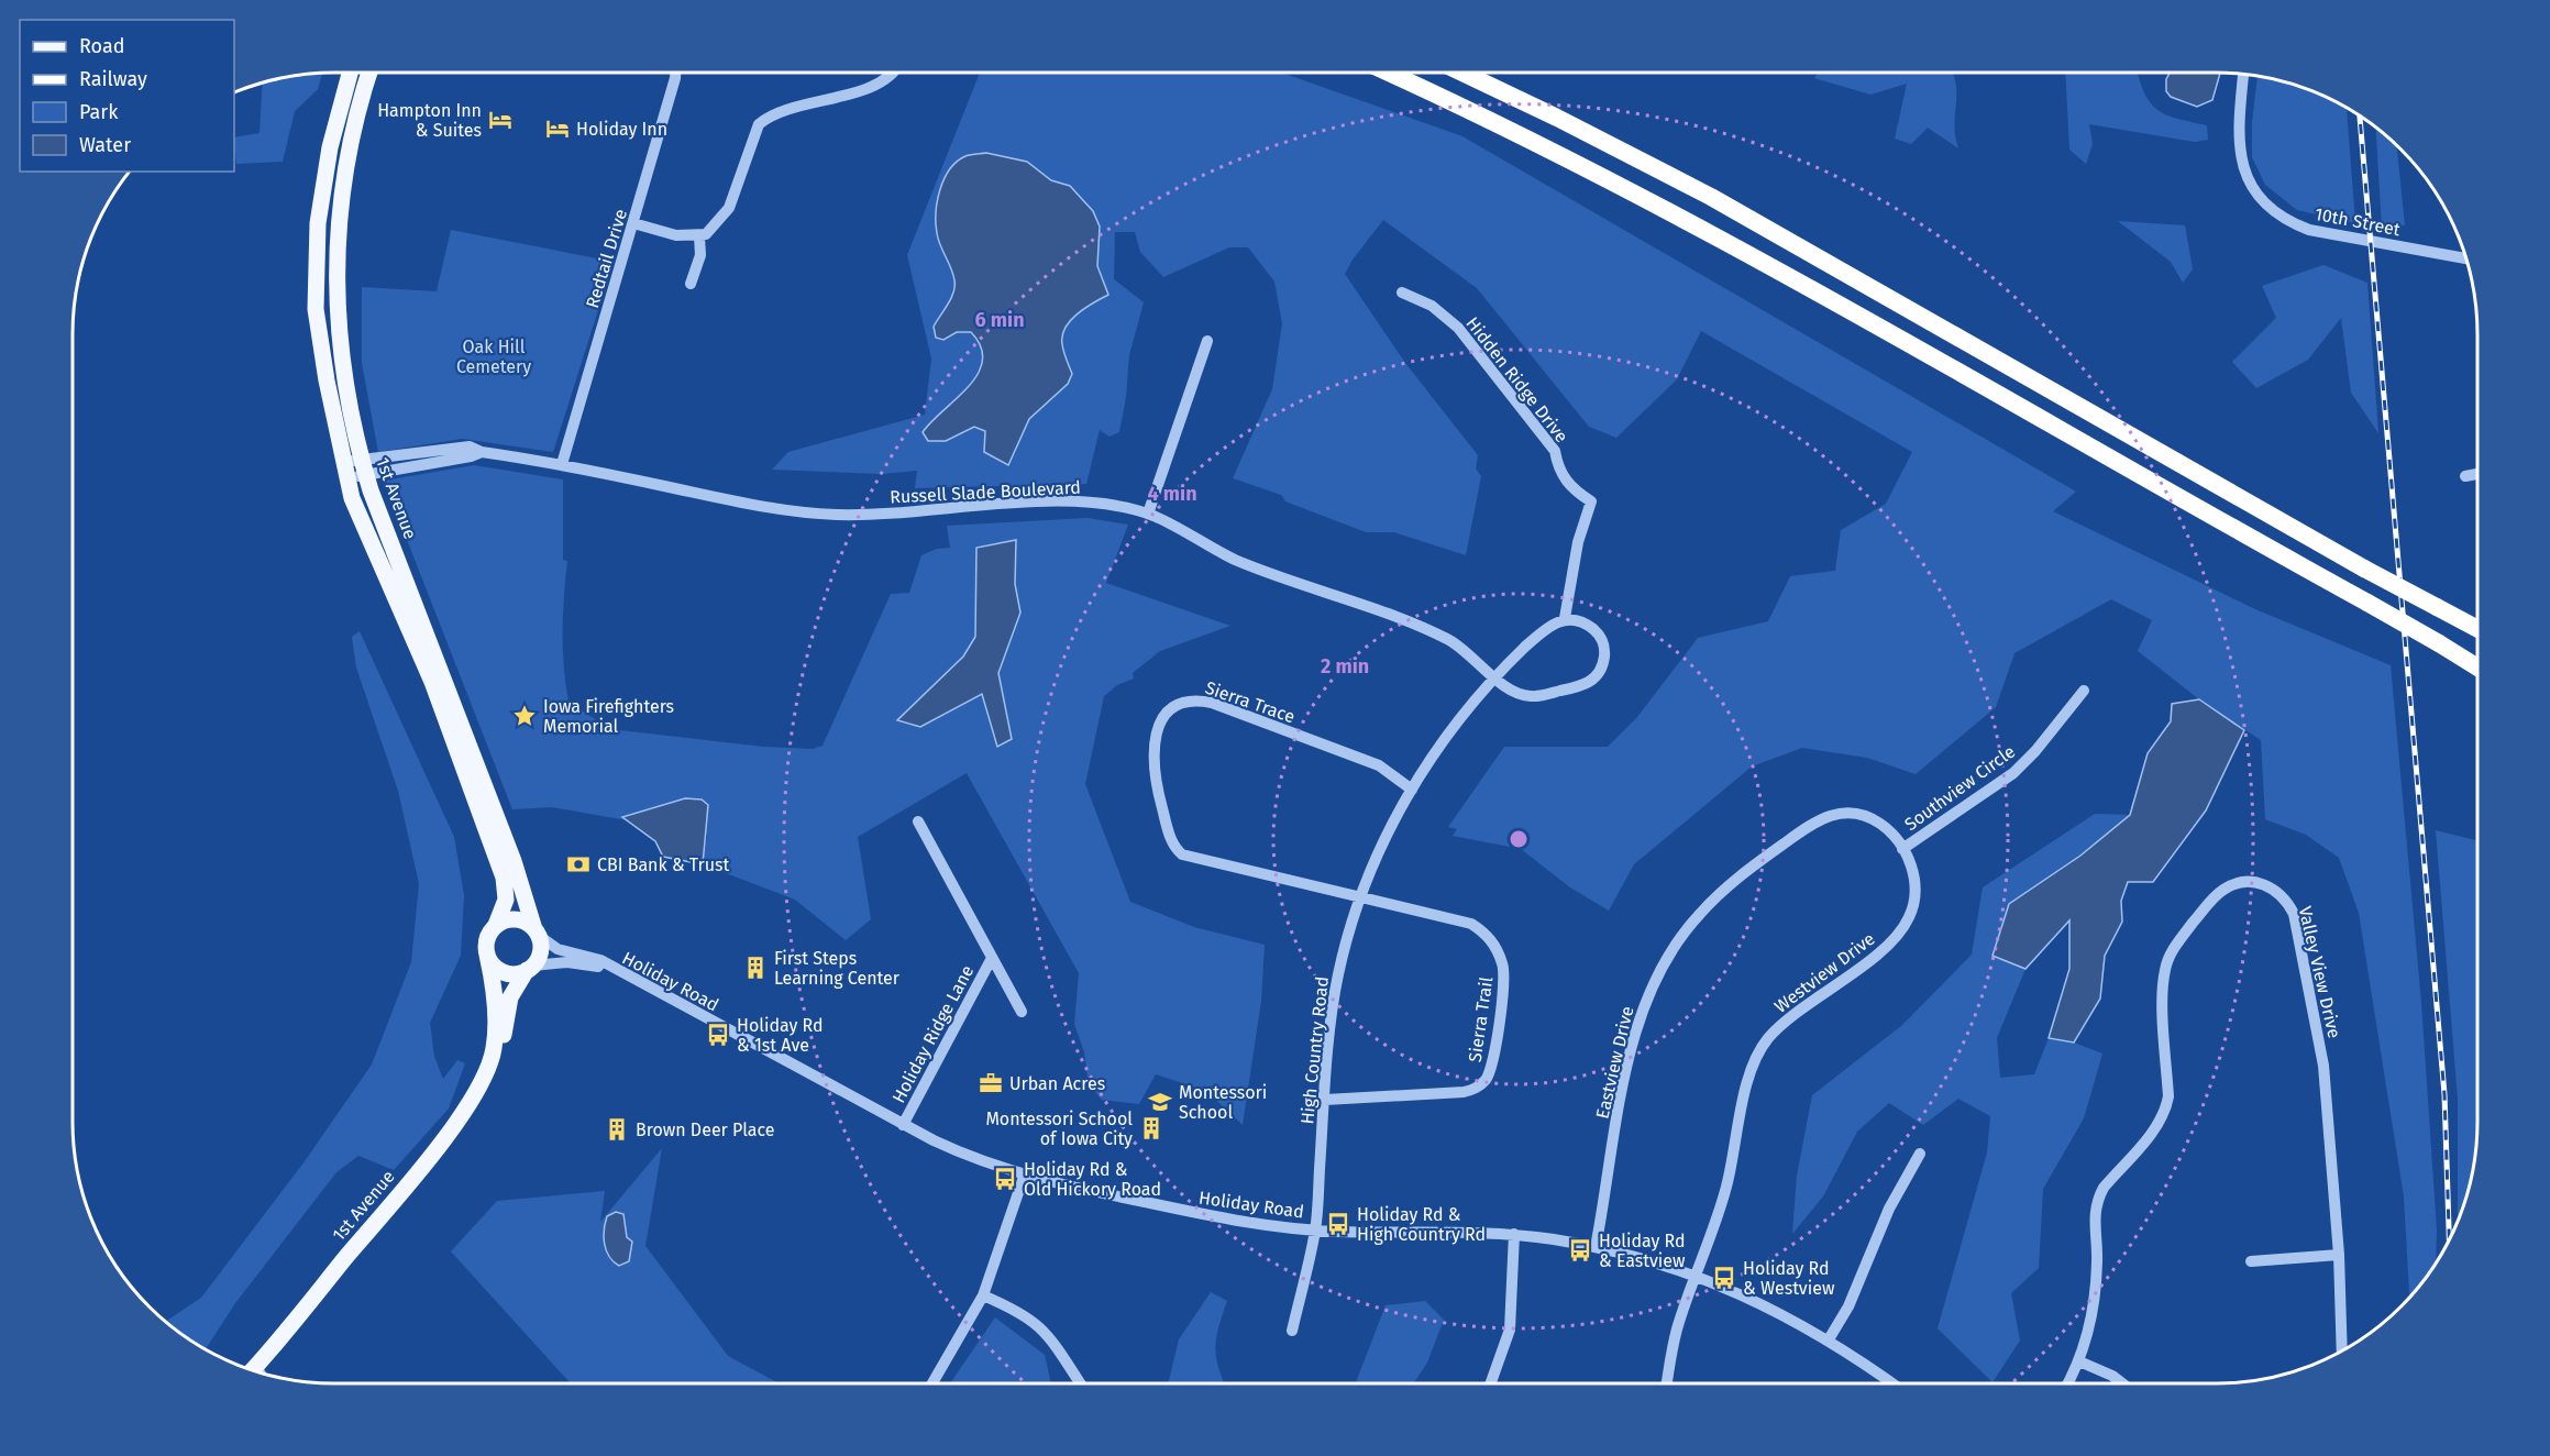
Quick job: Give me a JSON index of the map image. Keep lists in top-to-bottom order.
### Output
{
  "streets": {
    "main road": ["1st Avenue"],
    "street": [
      "10th Street",
      "Redtail Drive",
      "Hidden Ridge Drive",
      "Russell Slade Boulevard",
      "Sierra Trace",
      "Southview Circle",
      "Westview Drive",
      "Valley View Drive",
      "Holiday Road",
      "Sierra Trail",
      "Holiday Ridge Lane",
      "High Country Road",
      "Eastview Drive"
    ]
  },
  "crossings": [
    ["Redtail Drive", "Russell Slade Boulevard"],
    ["Hidden Ridge Drive", "Russell Slade Boulevard"],
    ["Hidden Ridge Drive", "High Country Road"],
    ["Russell Slade Boulevard", "1st Avenue"],
    ["Russell Slade Boulevard", "High Country Road"],
    ["1st Avenue", "Holiday Road"],
    ["Sierra Trace", "Sierra Trail"],
    ["Sierra Trace", "High Country Road"],
    ["Southview Circle", "Westview Drive"],
    ["Southview Circle", "Eastview Drive"],
    ["Westview Drive", "Holiday Road"],
    ["Westview Drive", "Eastview Drive"],
    ["Holiday Road", "Holiday Ridge Lane"],
    ["Holiday Road", "High Country Road"],
    ["Holiday Road", "Eastview Drive"],
    ["Sierra Trail", "High Country Road"]
  ],
  "parks": ["Oak Hill Cemetery"],
  "places": {
    "hotel": ["Hampton Inn & Suites", "Holiday Inn"],
    "place": ["Iowa Firefighters Memorial"],
    "bank": ["CBI Bank & Trust"],
    "building": ["First Steps Learning Center", "Montessori School of Iowa City", "Brown Deer Place"],
    "bus stop": [
      "Holiday Rd & 1st Ave",
      "Holiday Rd & Old Hickory Road",
      "Holiday Rd & High Country Rd",
      "Holiday Rd & Eastview",
      "Holiday Rd & Westview"
    ],
    "office": ["Urban Acres"],
    "school or university": ["Montessori School"]
  },
  "legend": [
    "Road",
    "Railway",
    "Park",
    "Water"
  ],
  "rings": ["6 min", "4 min", "2 min"]
}
